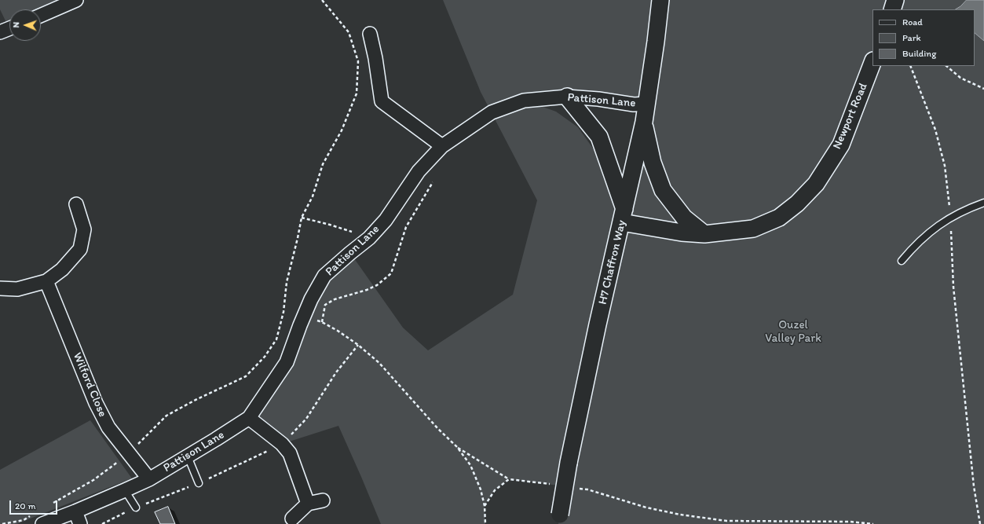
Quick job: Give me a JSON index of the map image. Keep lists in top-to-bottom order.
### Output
{
  "streets": {
    "street": [
      "Pattison Lane",
      "Newport Road",
      "H7 Chaffron Way",
      "Wilford Close"
    ]
  },
  "crossings": [
    ["Pattison Lane", "H7 Chaffron Way"],
    ["Pattison Lane", "Wilford Close"],
    ["Newport Road", "H7 Chaffron Way"]
  ],
  "parks": ["Ouzel Valley Park"],
  "legend": ["Road", "Park", "Building"],
  "scale_bar": "20 m",
  "north": "left"
}
